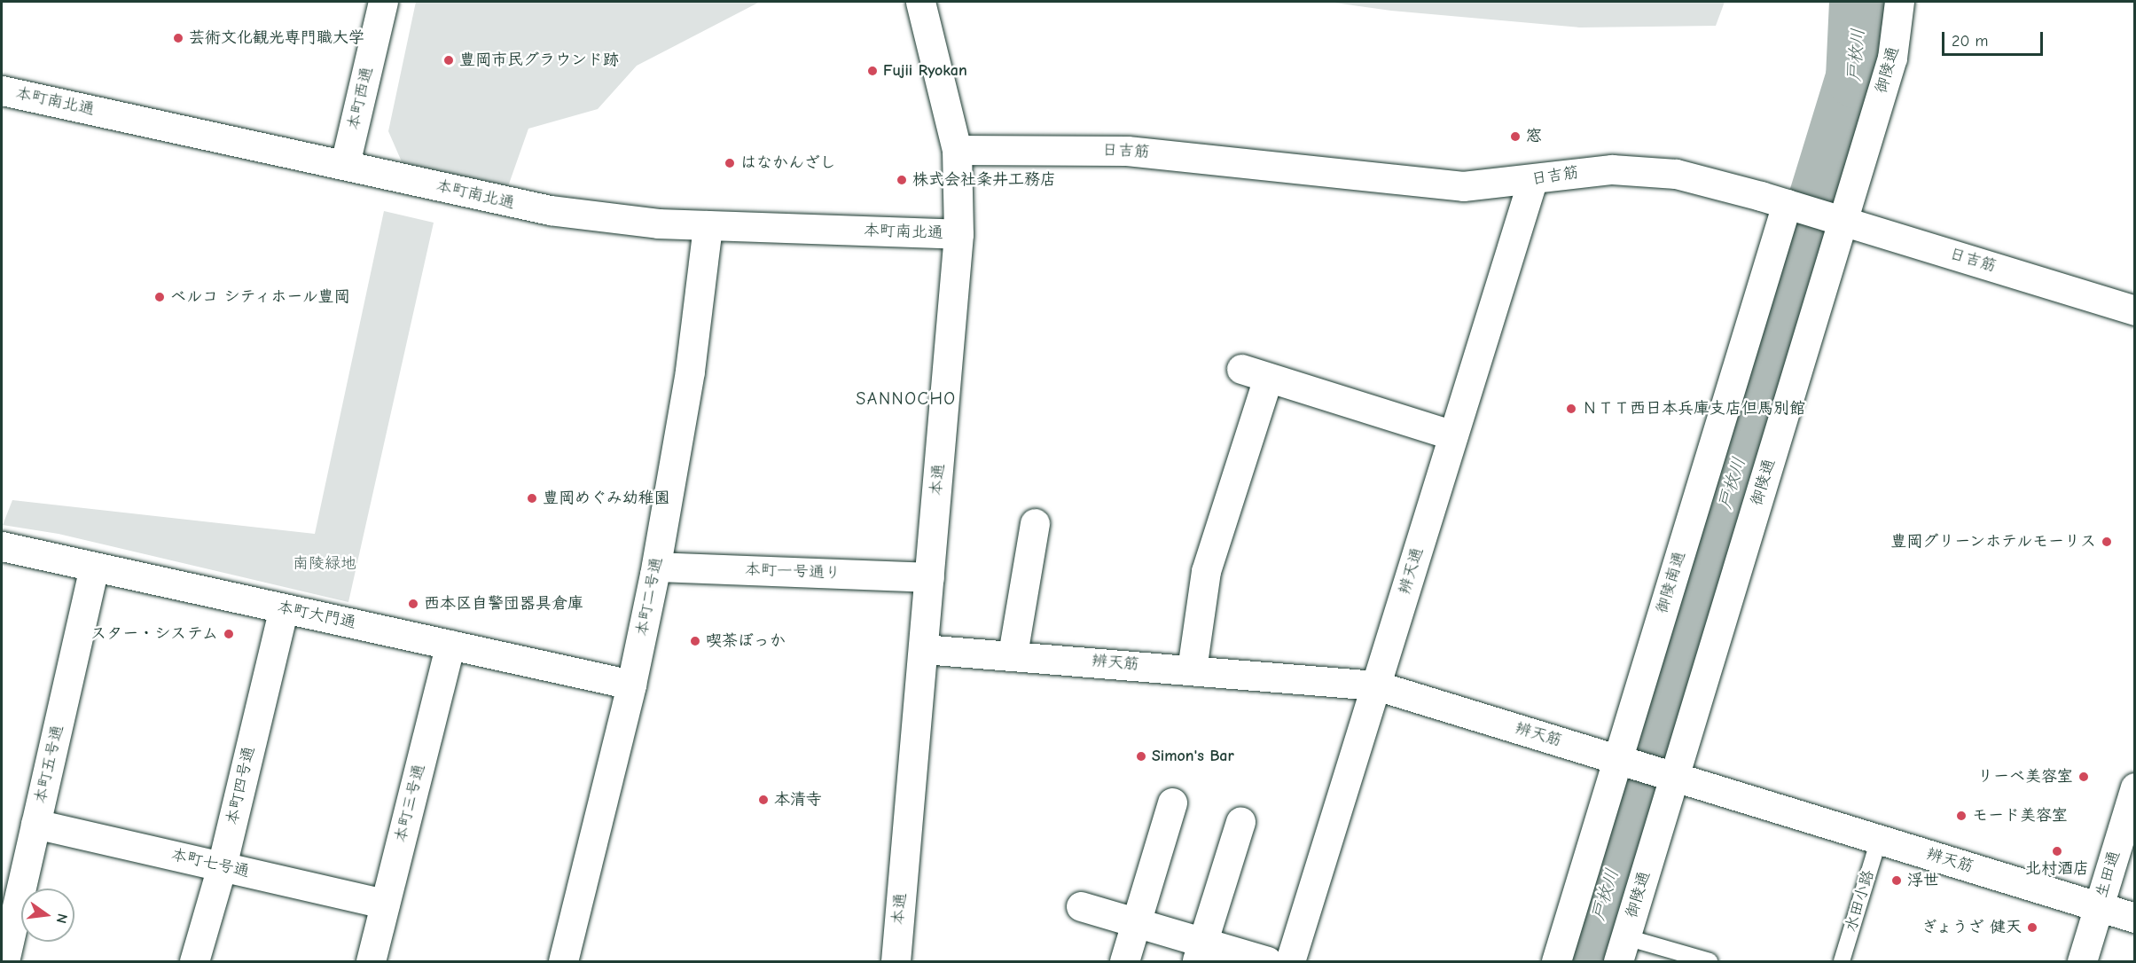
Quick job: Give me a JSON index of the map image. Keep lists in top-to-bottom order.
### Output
{
  "streets": {
    "street": [
      "御陵通",
      "本町西通",
      "本町南北通",
      "日吉筋",
      "本通",
      "辨天通",
      "本町一号通り",
      "御陵南通",
      "本町二号通",
      "本町大門通",
      "辨天筋",
      "本町五号通",
      "本町四号通",
      "本町三号通",
      "本町七号通",
      "生田通"
    ],
    "lane": ["水田小路"]
  },
  "crossings": [
    ["御陵通", "日吉筋"],
    ["御陵通", "辨天筋"],
    ["本町西通", "本町南北通"],
    ["本町南北通", "本通"],
    ["本町南北通", "本町二号通"],
    ["日吉筋", "本通"],
    ["日吉筋", "辨天通"],
    ["日吉筋", "御陵南通"],
    ["本通", "本町一号通り"],
    ["本通", "辨天筋"],
    ["辨天通", "辨天筋"],
    ["本町一号通り", "本町二号通"],
    ["御陵南通", "辨天筋"],
    ["本町二号通", "本町大門通"],
    ["本町大門通", "本町五号通"],
    ["本町大門通", "本町四号通"],
    ["本町大門通", "本町三号通"],
    ["辨天筋", "生田通"],
    ["辨天筋", "水田小路"],
    ["本町五号通", "本町七号通"],
    ["本町四号通", "本町七号通"],
    ["本町三号通", "本町七号通"]
  ],
  "districts": ["SANNOCHO"],
  "water": ["戸枚川"],
  "parks": ["南陵緑地"],
  "places": [
    "芸術文化観光専門職大学",
    "豊岡市民グラウンド跡",
    "Fujii Ryokan",
    "窓",
    "はなかんざし",
    "株式会社粂井工務店",
    "ベルコ シティホール豊岡",
    "ＮＴＴ西日本兵庫支店但馬別館",
    "豊岡めぐみ幼稚園",
    "豊岡グリーンホテルモーリス",
    "西本区自警団器具倉庫",
    "スター・システム",
    "喫茶ぼっか",
    "Simon's Bar",
    "リーベ美容室",
    "本清寺",
    "モード美容室",
    "北村酒店",
    "浮世",
    "ぎょうざ 健天"
  ],
  "scale_bar": "20 m",
  "north": "right"
}
